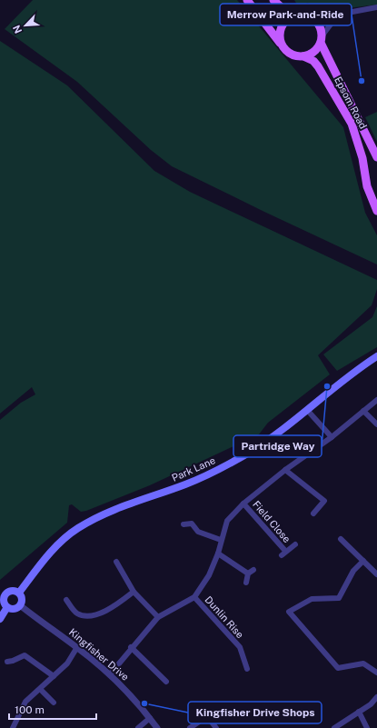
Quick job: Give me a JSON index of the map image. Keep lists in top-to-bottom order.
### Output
{
  "streets": {
    "main road": ["Epsom Road", "Park Lane"],
    "street": ["Field Close", "Dunlin Rise", "Kingfisher Drive"]
  },
  "crossings": [
    ["Park Lane", "Kingfisher Drive"]
  ],
  "places": ["Merrow Park-and-Ride", "Partridge Way", "Kingfisher Drive Shops"],
  "scale_bar": "100 m",
  "north": "bottom left"
}
